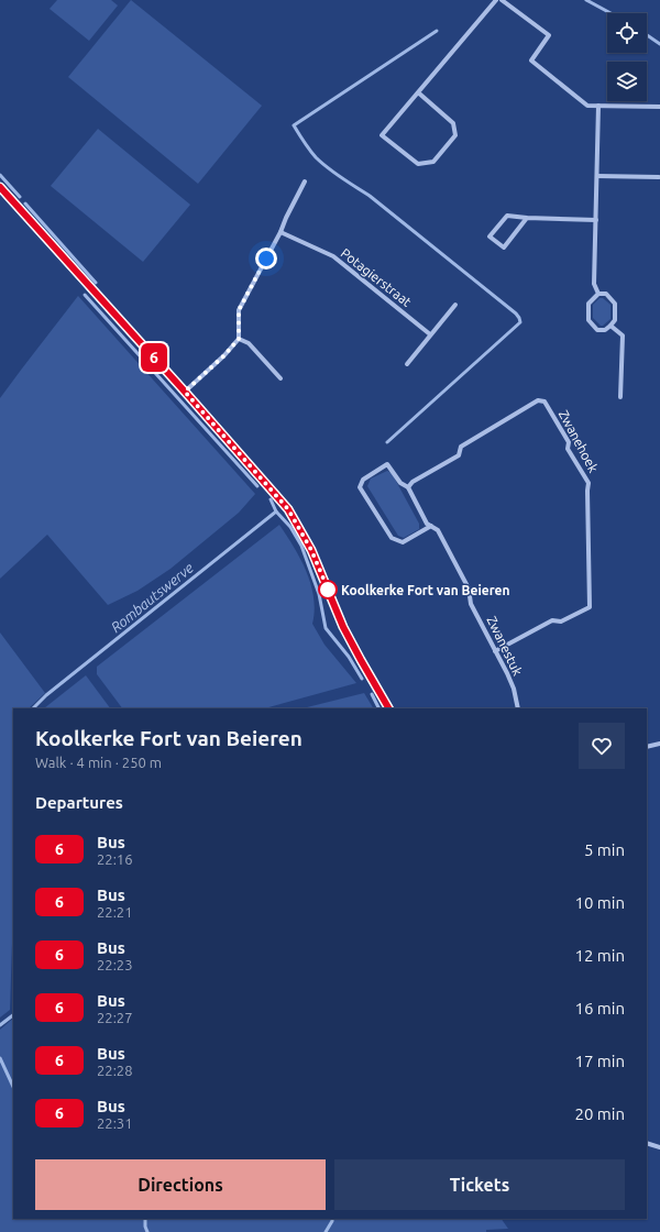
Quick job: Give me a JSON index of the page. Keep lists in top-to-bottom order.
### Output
{
  "streets": {
    "street": ["Potagierstraat", "Zwanehoek", "Zwanestuk"]
  },
  "crossings": [
    ["Zwanehoek", "Zwanestuk"]
  ],
  "water": ["Rombautswerve"],
  "places": ["Koolkerke Fort van Beieren"],
  "lines": ["bus line 6"],
  "page": {
    "on_map": "6",
    "heading": [
      ["Koolkerke Fort van Beieren", "Walk · 4 min · 250 m"],
      "Departures"
    ],
    "list": [
      {
        "mark": "6",
        "name": "Bus",
        "note": "22:16",
        "value": "5 min"
      },
      {
        "mark": "6",
        "name": "Bus",
        "note": "22:21",
        "value": "10 min"
      },
      {
        "mark": "6",
        "name": "Bus",
        "note": "22:23",
        "value": "12 min"
      },
      {
        "mark": "6",
        "name": "Bus",
        "note": "22:27",
        "value": "16 min"
      },
      {
        "mark": "6",
        "name": "Bus",
        "note": "22:28",
        "value": "17 min"
      },
      {
        "mark": "6",
        "name": "Bus",
        "note": "22:31",
        "value": "20 min"
      }
    ],
    "buttons": ["Directions", "Tickets"]
  }
}
